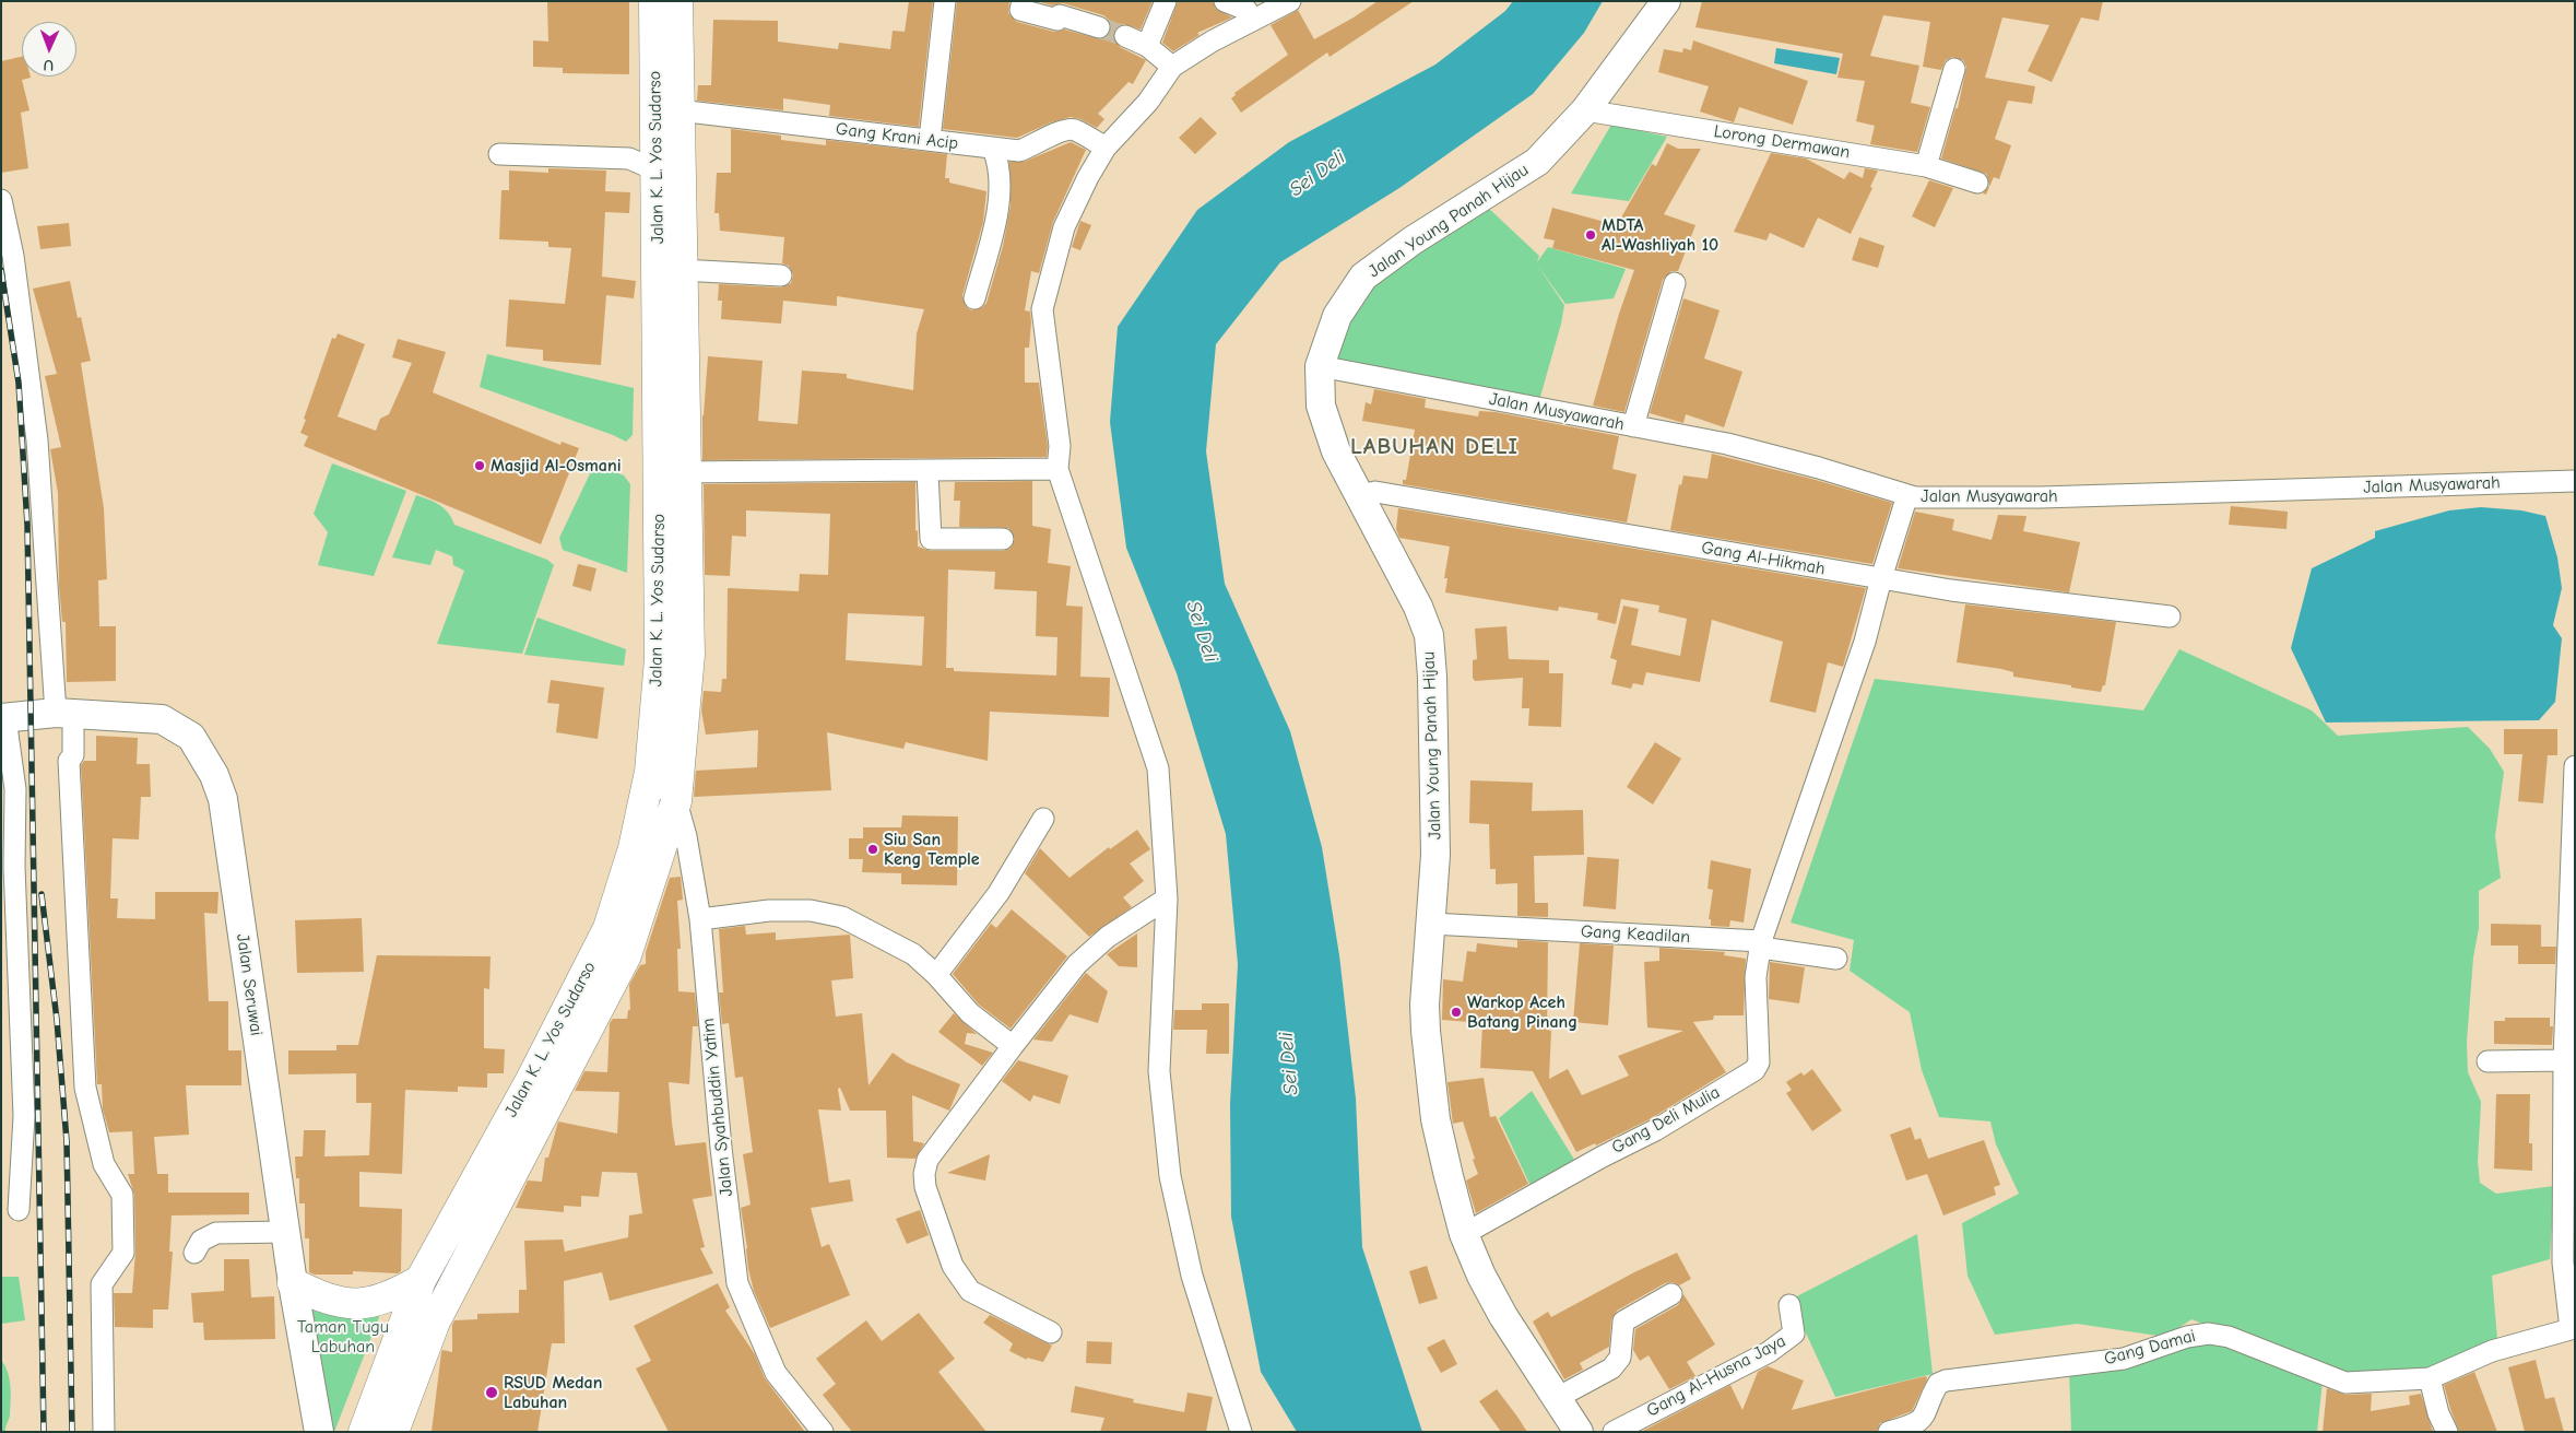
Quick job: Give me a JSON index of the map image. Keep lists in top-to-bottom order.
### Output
{
  "streets": {
    "highway": ["Jalan K. L. Yos Sudarso"],
    "street": [
      "Gang Krani Acip",
      "Lorong Dermawan",
      "Jalan Young Panah Hijau",
      "Jalan Musyawarah",
      "Gang Al-Hikmah",
      "Gang Keadilan",
      "Jalan Seruwai",
      "Jalan Syahbuddin Yatim",
      "Gang Deli Mulia",
      "Gang Damai",
      "Gang Al-Husna Jaya"
    ]
  },
  "crossings": [
    ["Gang Krani Acip", "Jalan K. L. Yos Sudarso"],
    ["Lorong Dermawan", "Jalan Young Panah Hijau"],
    ["Jalan K. L. Yos Sudarso", "Jalan Syahbuddin Yatim"],
    ["Jalan Young Panah Hijau", "Jalan Musyawarah"],
    ["Jalan Young Panah Hijau", "Gang Al-Hikmah"],
    ["Jalan Young Panah Hijau", "Gang Keadilan"],
    ["Jalan Young Panah Hijau", "Gang Deli Mulia"],
    ["Gang Keadilan", "Gang Deli Mulia"]
  ],
  "districts": ["LABUHAN DELI"],
  "water": ["Sei Deli"],
  "parks": ["Taman Tugu Labuhan"],
  "places": [
    "MDTA Al-Washliyah 10",
    "Masjid Al-Osmani",
    "Siu San Keng Temple",
    "Warkop Aceh Batang Pinang",
    "RSUD Medan Labuhan"
  ],
  "north": "bottom"
}
